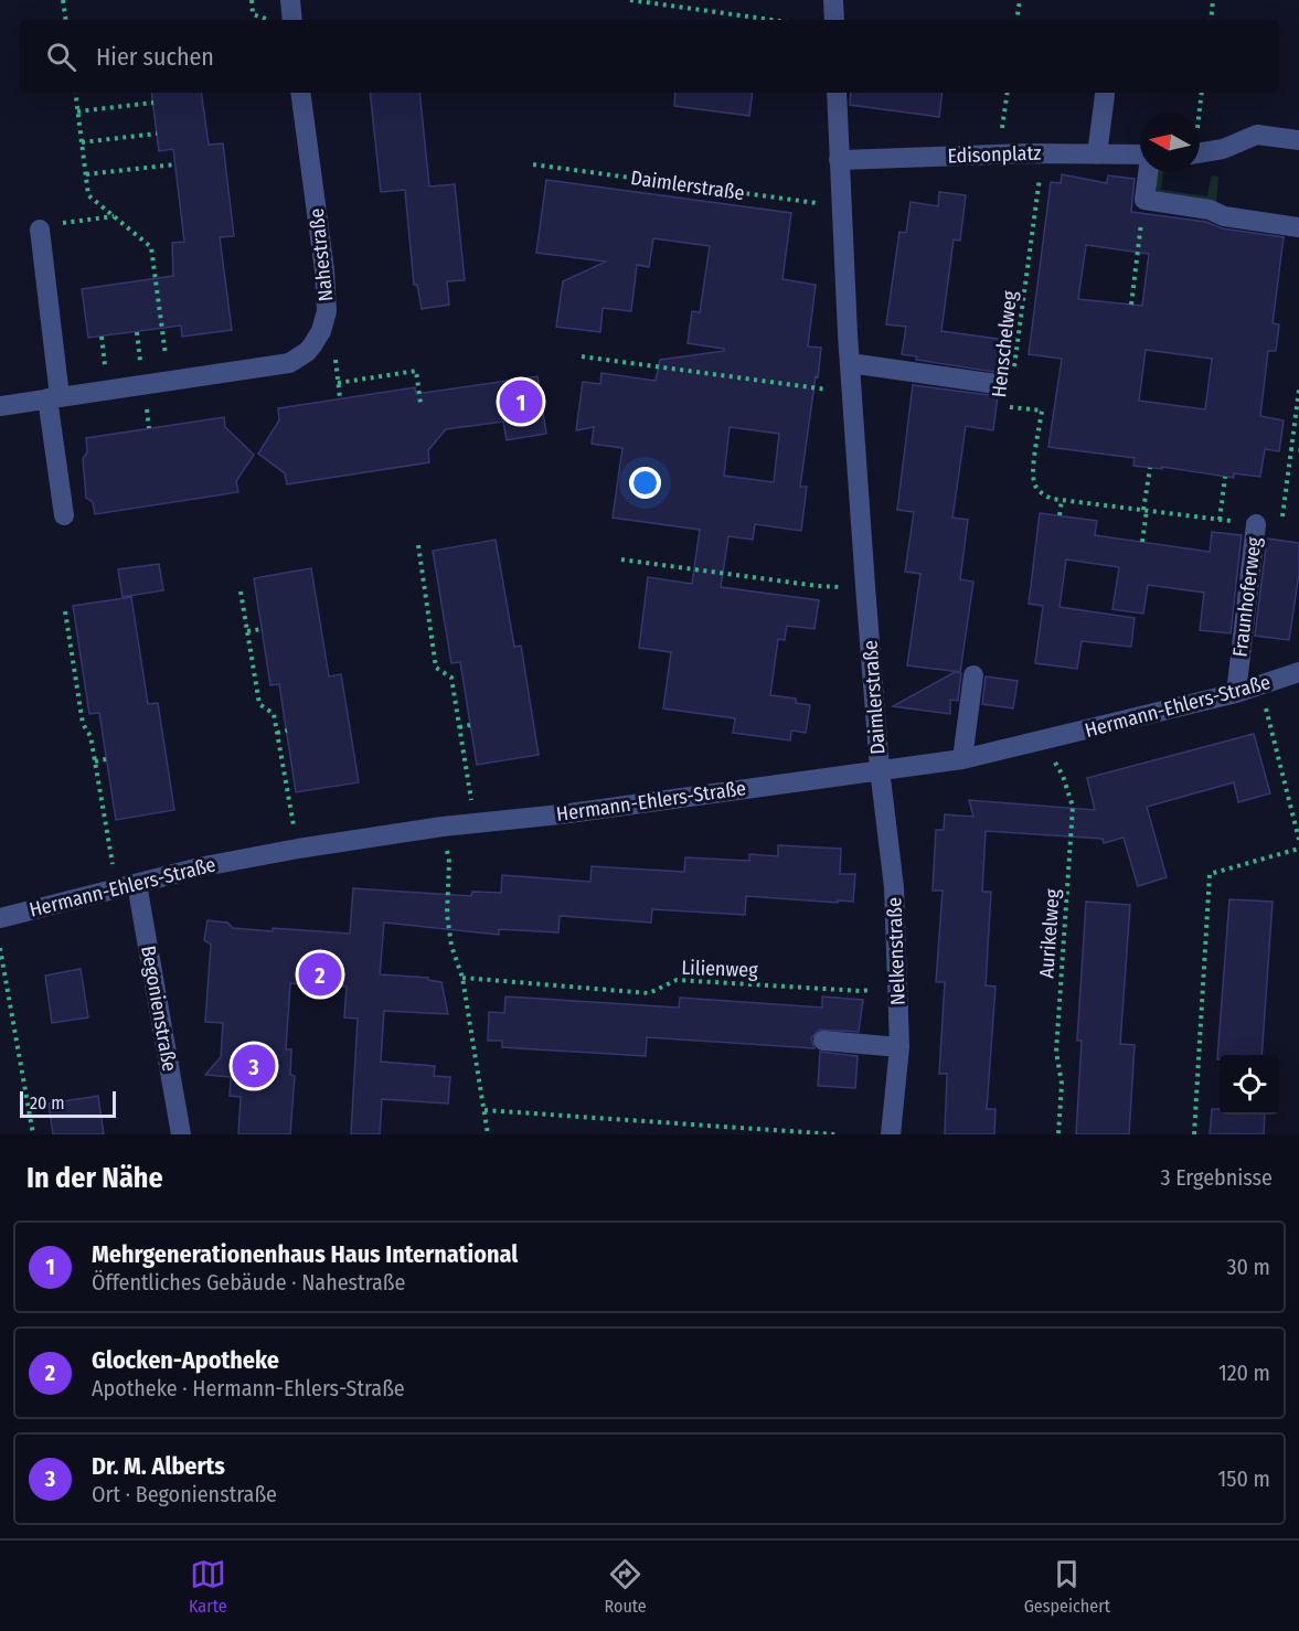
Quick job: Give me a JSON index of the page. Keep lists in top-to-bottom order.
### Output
{
  "streets": {
    "street": [
      "Edisonplatz",
      "Daimlerstraße",
      "Nahestraße",
      "Fraunhoferweg",
      "Hermann-Ehlers-Straße",
      "Nelkenstraße",
      "Begonienstraße"
    ],
    "path": ["Henschelweg", "Aurikelweg", "Lilienweg"]
  },
  "crossings": [
    ["Edisonplatz", "Daimlerstraße"],
    ["Edisonplatz", "Henschelweg"],
    ["Daimlerstraße", "Hermann-Ehlers-Straße"],
    ["Daimlerstraße", "Nelkenstraße"],
    ["Henschelweg", "Fraunhoferweg"],
    ["Fraunhoferweg", "Hermann-Ehlers-Straße"],
    ["Hermann-Ehlers-Straße", "Aurikelweg"],
    ["Hermann-Ehlers-Straße", "Nelkenstraße"],
    ["Hermann-Ehlers-Straße", "Begonienstraße"],
    ["Nelkenstraße", "Lilienweg"]
  ],
  "scale_bar": "20 m",
  "north": "left",
  "page": {
    "search": "Hier suchen",
    "pins": ["1", "2", "3"],
    "scale": "20 m",
    "heading": ["In der Nähe", "3 Ergebnisse"],
    "list": [
      {
        "mark": "1",
        "name": "Mehrgenerationenhaus Haus International",
        "note": "Öffentliches Gebäude · Nahestraße",
        "value": "30 m"
      },
      {
        "mark": "2",
        "name": "Glocken-Apotheke",
        "note": "Apotheke · Hermann-Ehlers-Straße",
        "value": "120 m"
      },
      {
        "mark": "3",
        "name": "Dr. M. Alberts",
        "note": "Ort · Begonienstraße",
        "value": "150 m"
      }
    ],
    "nav": ["Karte", "Route", "Gespeichert"]
  }
}
